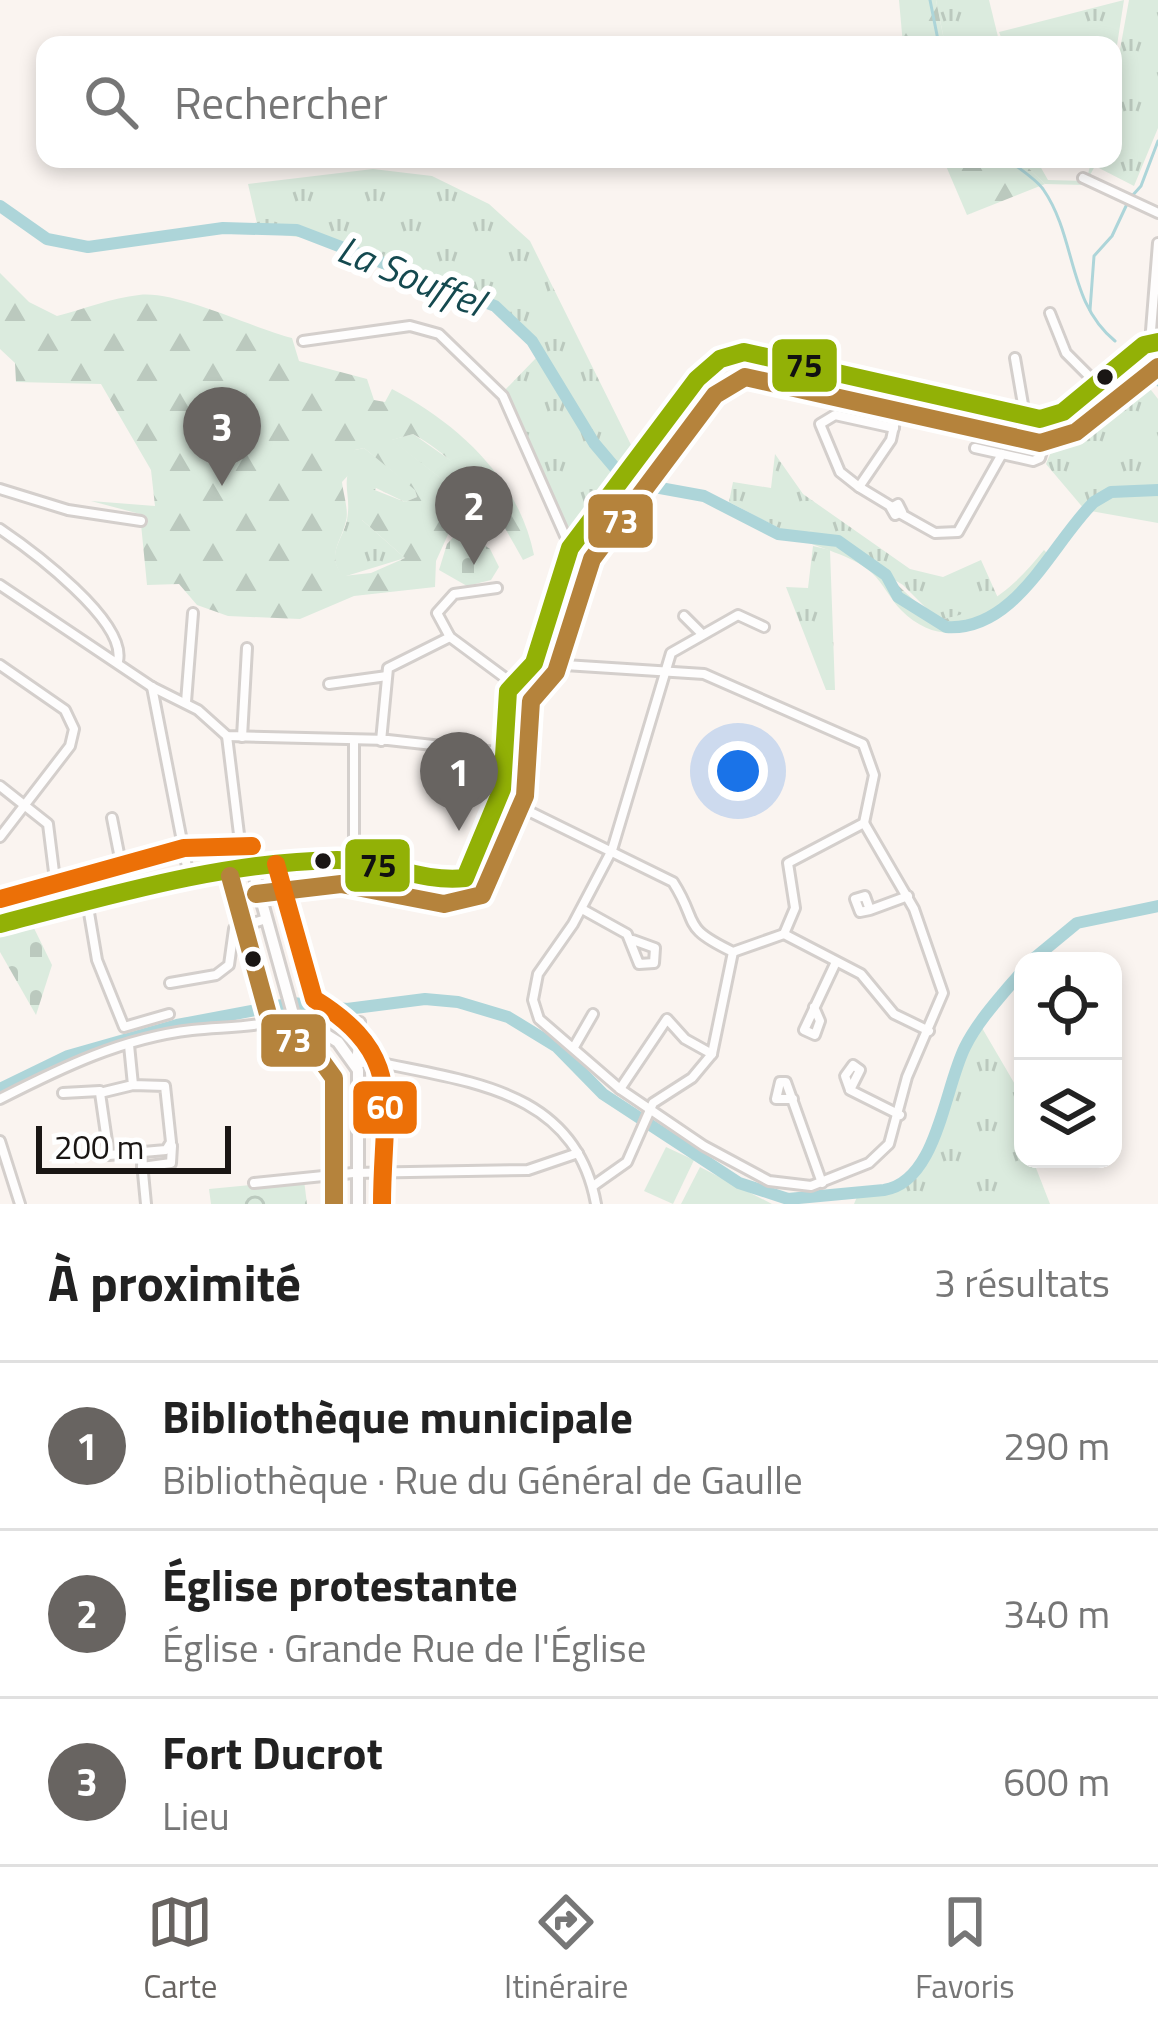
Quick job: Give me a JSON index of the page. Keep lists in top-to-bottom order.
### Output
{
  "water": ["La Souffel"],
  "lines": ["transit line 75", "transit line 73", "transit line 60"],
  "scale_bar": "200 m",
  "page": {
    "search": "Rechercher",
    "pins": ["3", "2", "1"],
    "scale": "200 m",
    "heading": ["À proximité", "3 résultats"],
    "list": [
      {
        "mark": "1",
        "name": "Bibliothèque municipale",
        "note": "Bibliothèque · Rue du Général de Gaulle",
        "value": "290 m"
      },
      {
        "mark": "2",
        "name": "Église protestante",
        "note": "Église · Grande Rue de l'Église",
        "value": "340 m"
      },
      {
        "mark": "3",
        "name": "Fort Ducrot",
        "note": "Lieu",
        "value": "600 m"
      }
    ],
    "nav": ["Carte", "Itinéraire", "Favoris"]
  }
}
